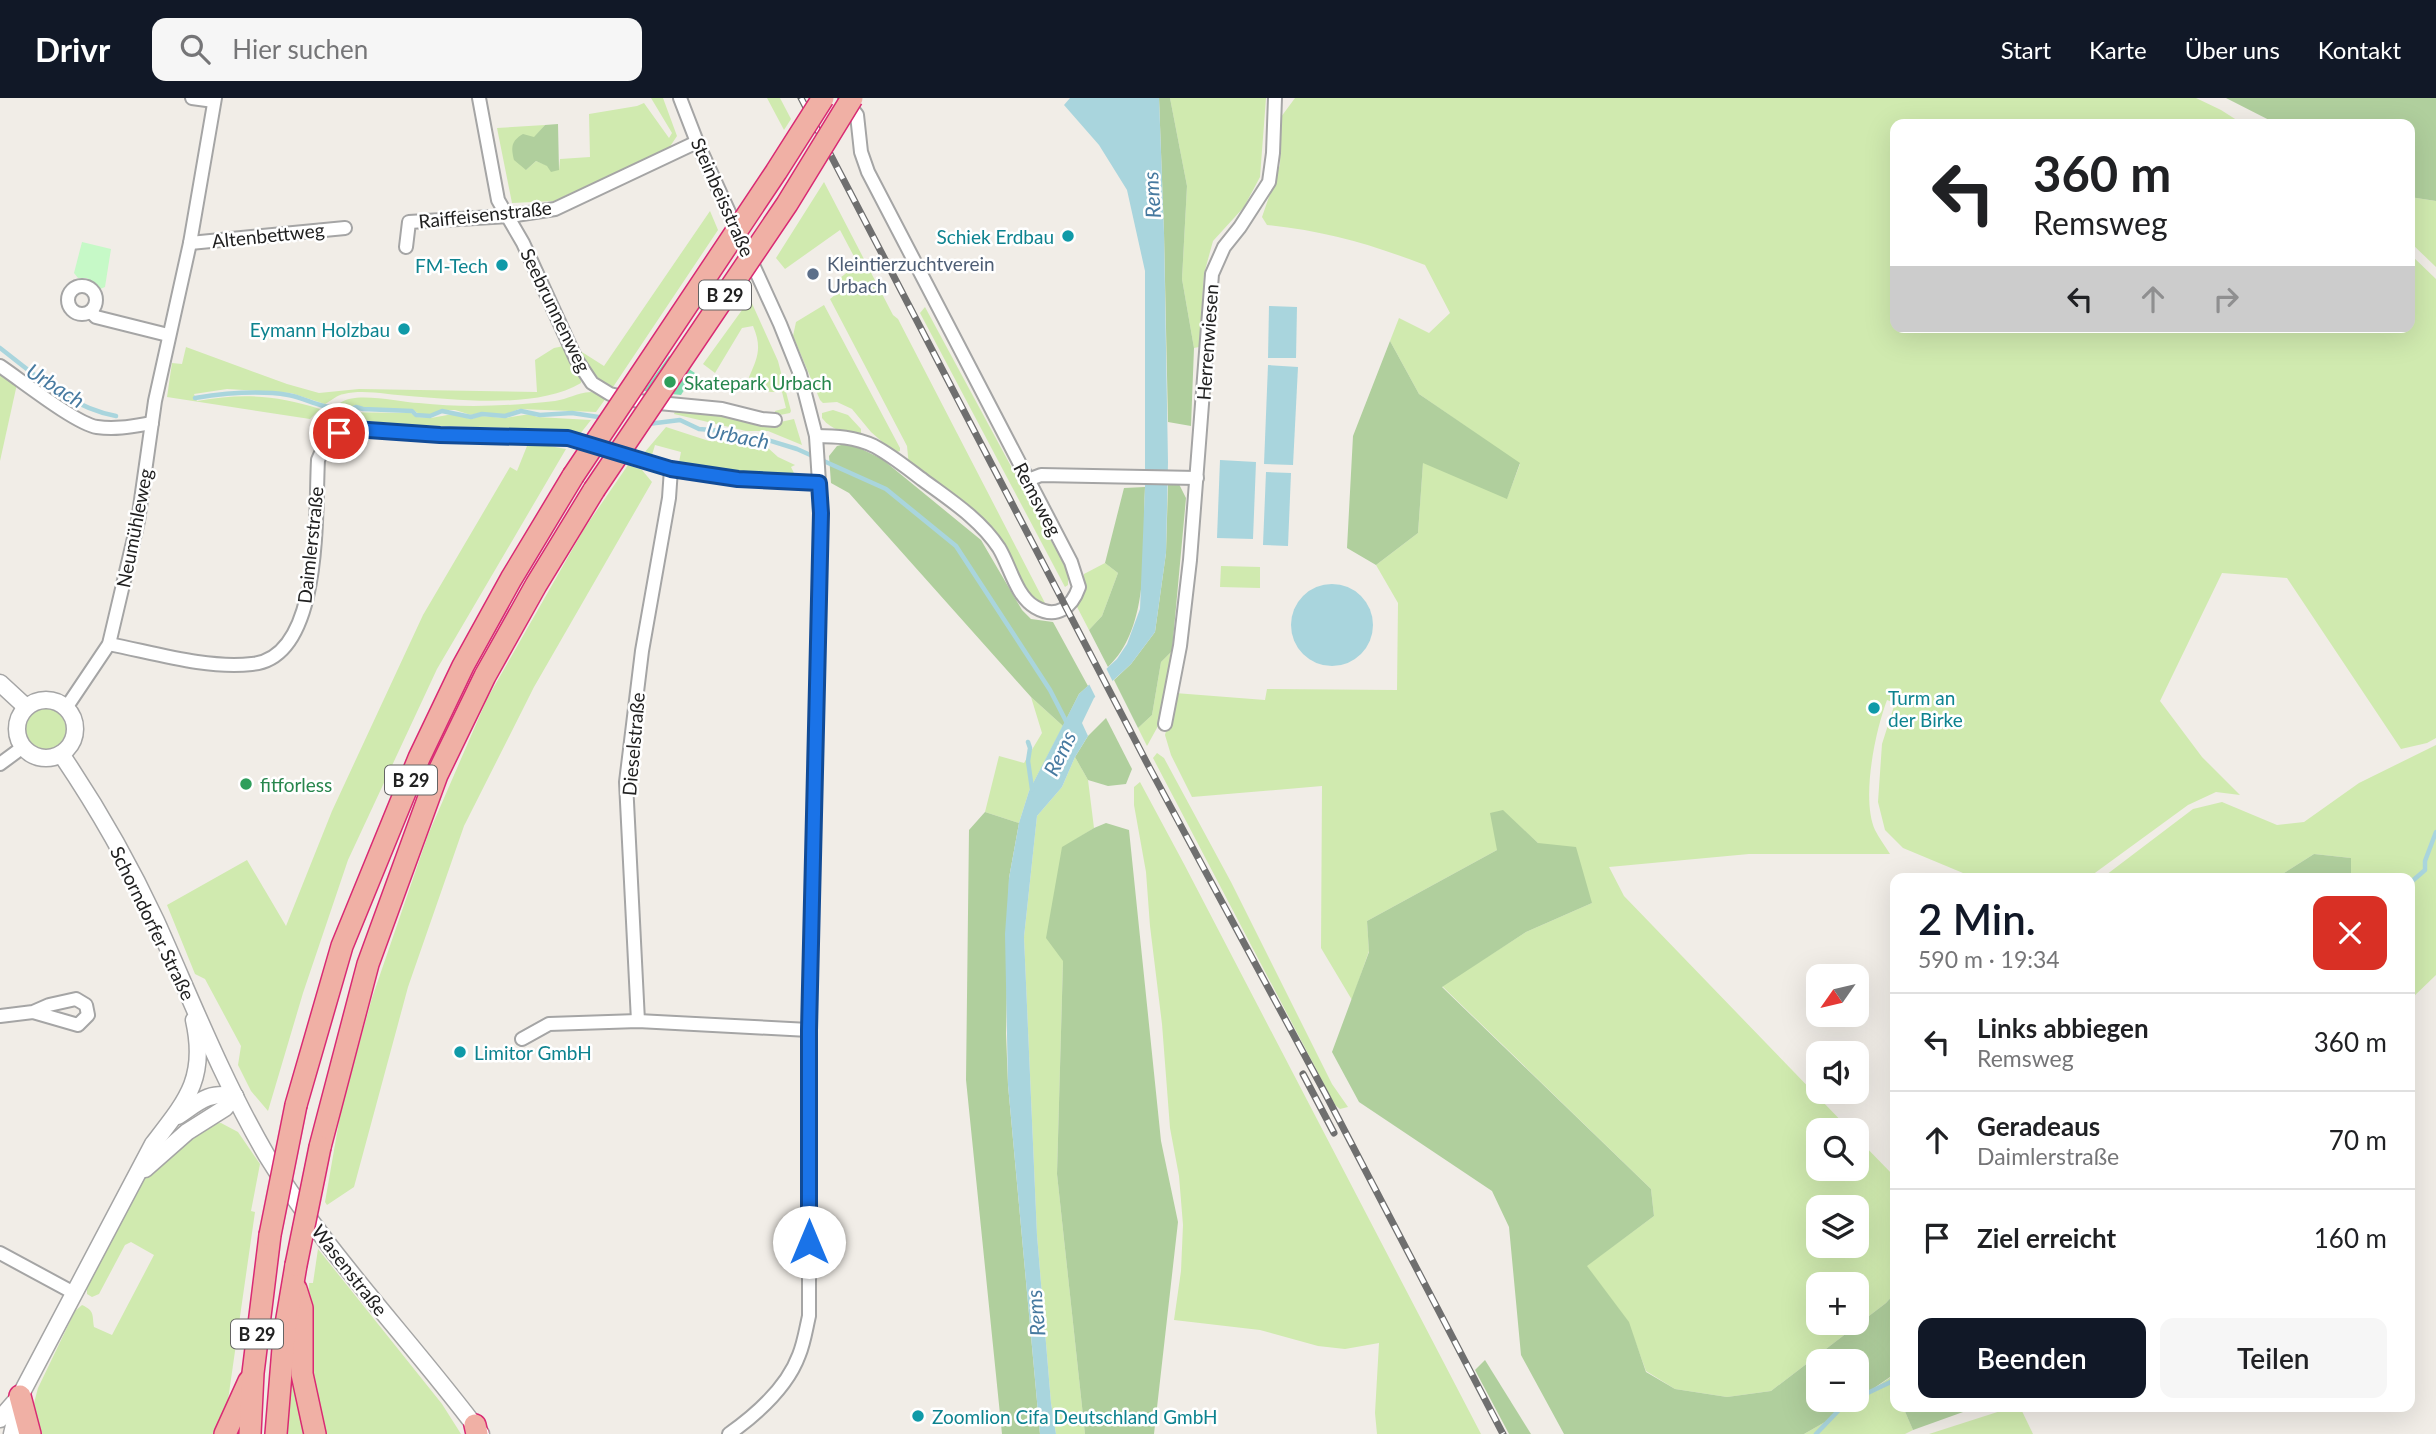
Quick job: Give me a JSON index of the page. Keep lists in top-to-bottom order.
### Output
{
  "streets": {
    "highway": ["B 29"],
    "street": [
      "Steinbeisstraße",
      "Raiffeisenstraße",
      "Altenbettweg",
      "Seebrunnenweg",
      "Herrenwiesen",
      "Remsweg",
      "Neumühleweg",
      "Daimlerstraße",
      "Dieselstraße",
      "Schorndorfer Straße",
      "Wasenstraße"
    ]
  },
  "crossings": [
    ["Steinbeisstraße", "Raiffeisenstraße"],
    ["Steinbeisstraße", "Remsweg"],
    ["Raiffeisenstraße", "Seebrunnenweg"],
    ["Altenbettweg", "Neumühleweg"],
    ["Neumühleweg", "Daimlerstraße"],
    ["Neumühleweg", "Schorndorfer Straße"],
    ["Daimlerstraße", "Dieselstraße"],
    ["Schorndorfer Straße", "Wasenstraße"]
  ],
  "water": ["Rems", "Urbach"],
  "places": [
    "Schiek Erdbau",
    "FM-Tech",
    "Kleintierzuchtverein Urbach",
    "Eymann Holzbau",
    "Skatepark Urbach",
    "Turm an der Birke",
    "fitforless",
    "Limitor GmbH",
    "Zoomlion Cifa Deutschland GmbH"
  ],
  "north": "bottom left",
  "page": {
    "header": "Drivr",
    "search": "Hier suchen",
    "nav": [
      "Start",
      "Karte",
      "Über uns",
      "Kontakt"
    ],
    "turn": ["360 m", "Remsweg"],
    "heading": ["2 Min.", "590 m · 19:34"],
    "map_buttons": ["+", "−"],
    "list": [
      {
        "name": "Links abbiegen",
        "note": "Remsweg",
        "value": "360 m"
      },
      {
        "name": "Geradeaus",
        "note": "Daimlerstraße",
        "value": "70 m"
      },
      {
        "name": "Ziel erreicht",
        "value": "160 m"
      }
    ],
    "buttons": ["Beenden", "Teilen"]
  }
}
